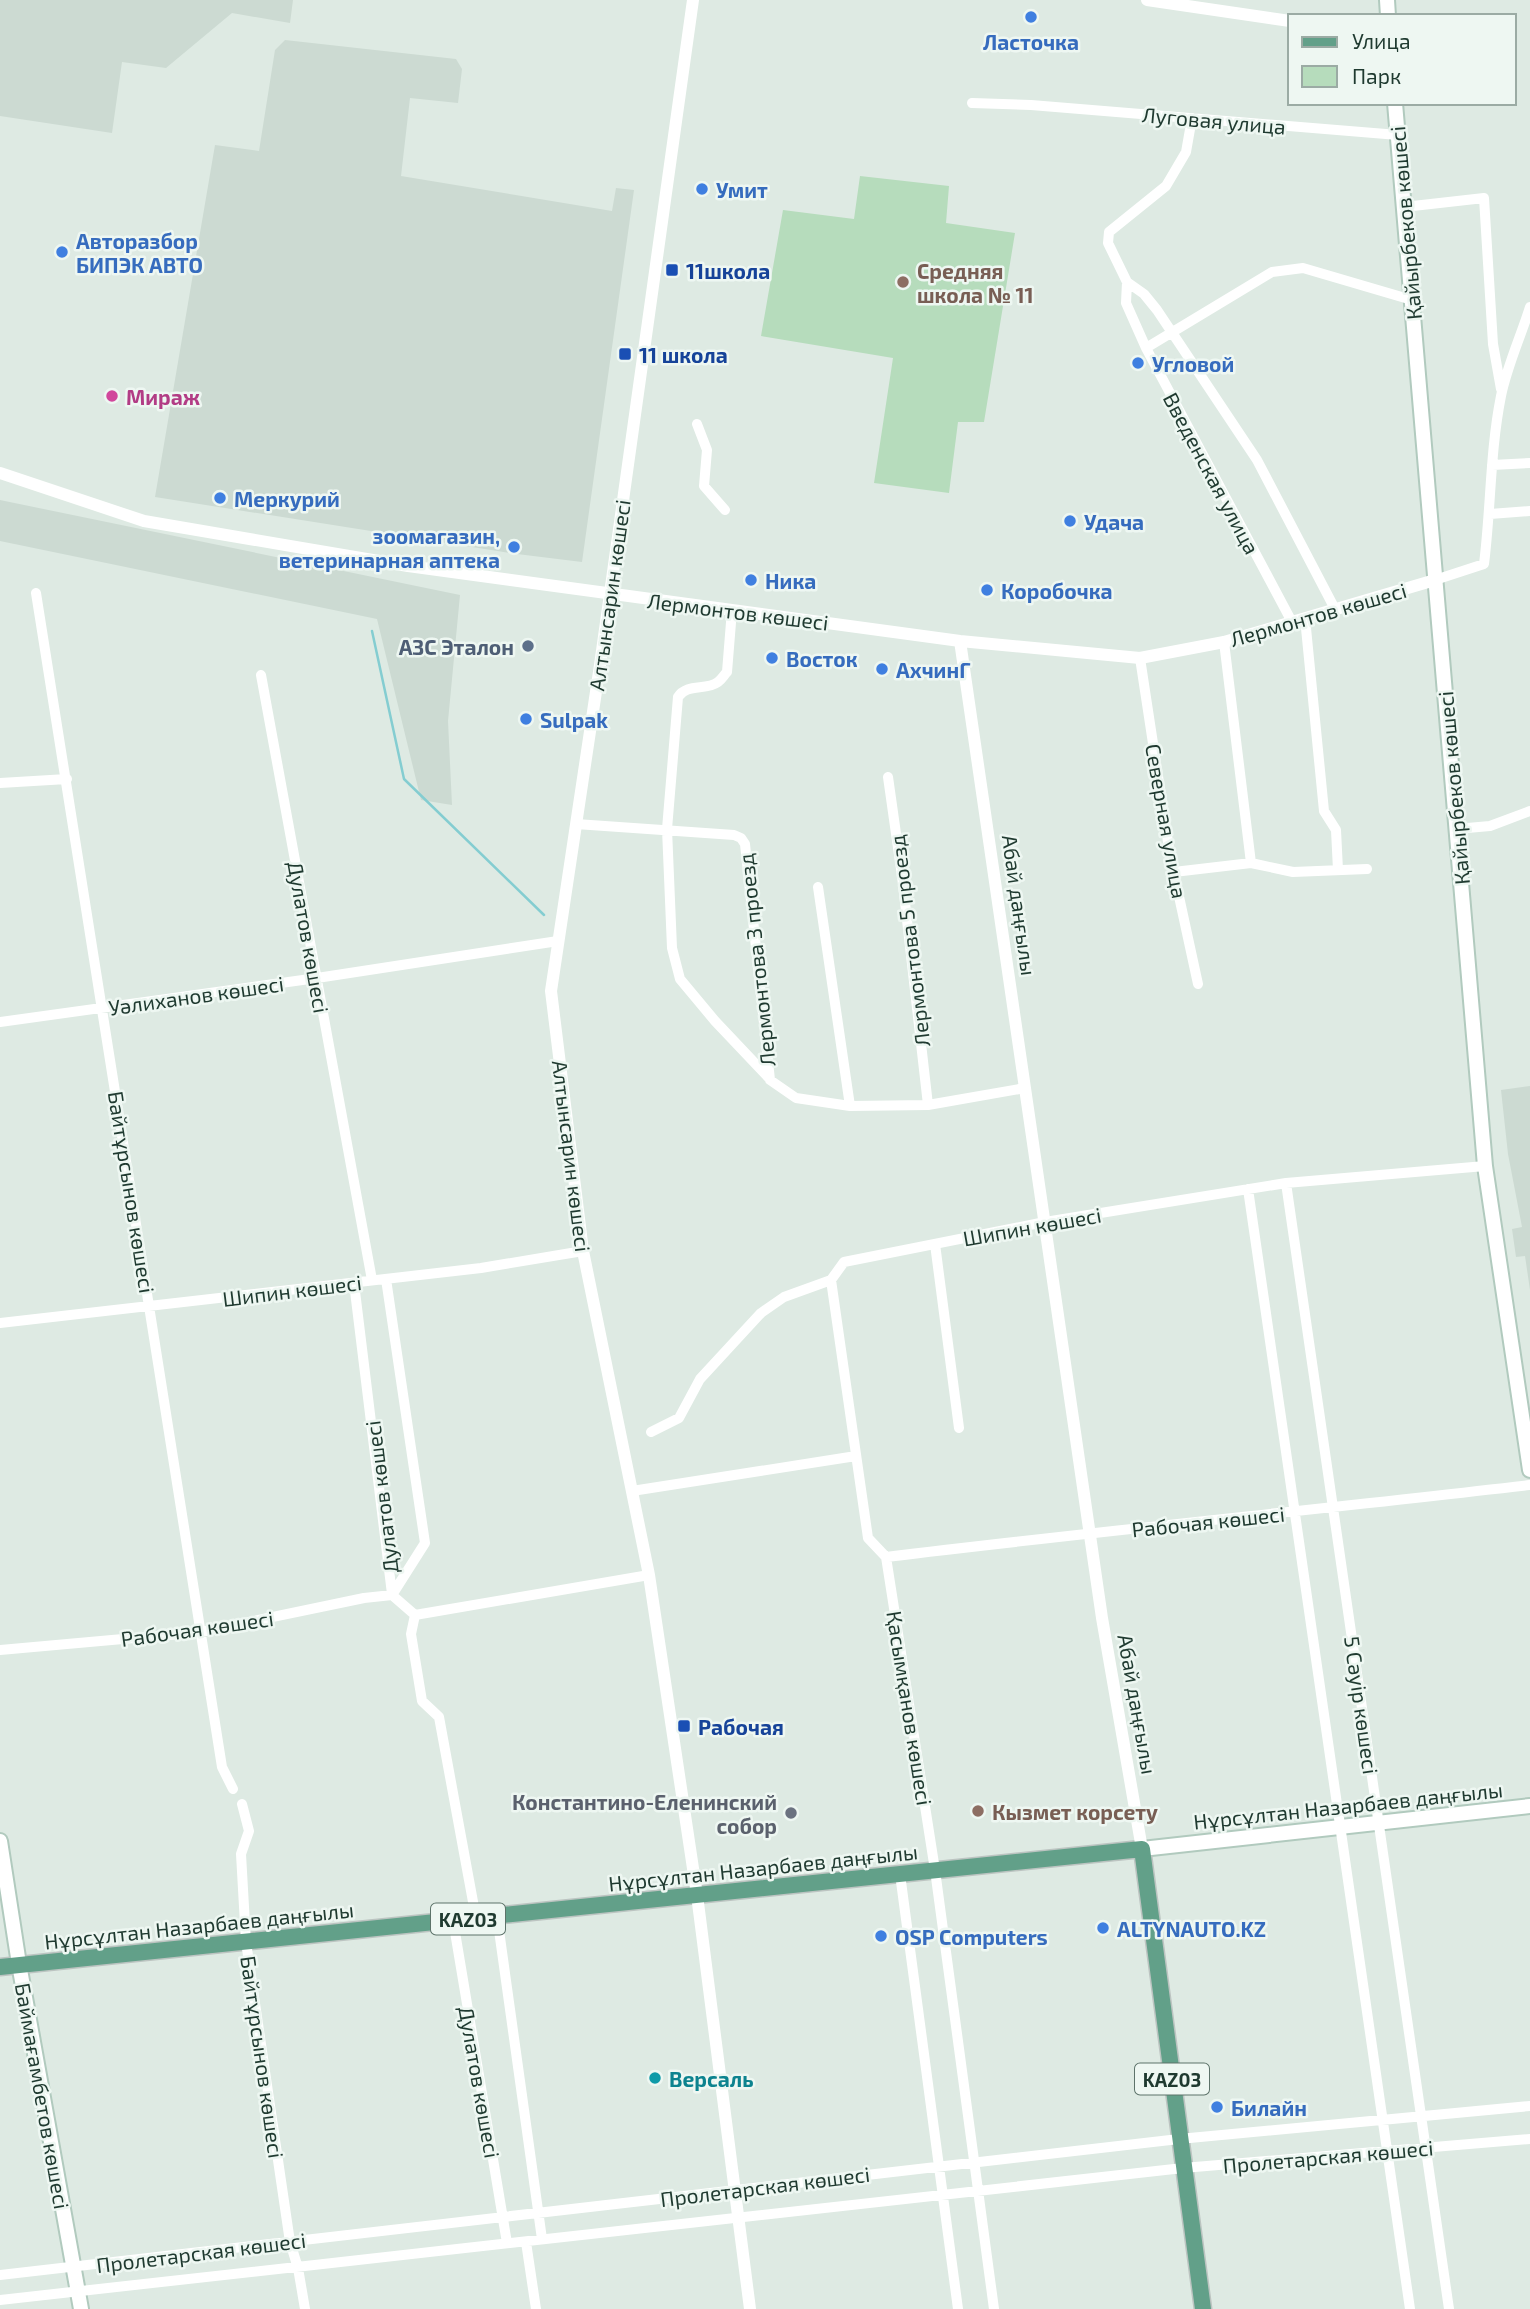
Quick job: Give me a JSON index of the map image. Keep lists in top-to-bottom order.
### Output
{
  "streets": {
    "main road": [
      "Қайырбеков көшесі",
      "Абай даңғылы",
      "Нұрсұлтан Назарбаев даңғылы",
      "KАZ03",
      "Баймағамбетов көшесі"
    ],
    "street": [
      "Луговая улица",
      "Введенская улица",
      "Алтынсарин көшесі",
      "Лермонтов көшесі",
      "Северная улица",
      "Дулатов көшесі",
      "Лермонтова 5 проезд",
      "Лермонтова 3 проезд",
      "Уәлиханов көшесі",
      "Байтұрсынов көшесі",
      "Шипин көшесі",
      "Рабочая көшесі",
      "5 Сәуір көшесі",
      "Қасымқанов көшесі",
      "Пролетарская көшесі"
    ]
  },
  "crossings": [
    ["Луговая улица", "Қайырбеков көшесі"],
    ["Қайырбеков көшесі", "Лермонтов көшесі"],
    ["Қайырбеков көшесі", "Шипин көшесі"],
    ["Введенская улица", "Лермонтов көшесі"],
    ["Алтынсарин көшесі", "Лермонтов көшесі"],
    ["Алтынсарин көшесі", "Лермонтова 3 проезд"],
    ["Алтынсарин көшесі", "Уәлиханов көшесі"],
    ["Алтынсарин көшесі", "Шипин көшесі"],
    ["Алтынсарин көшесі", "Нұрсұлтан Назарбаев даңғылы"],
    ["Алтынсарин көшесі", "Пролетарская көшесі"],
    ["Лермонтов көшесі", "Северная улица"],
    ["Лермонтов көшесі", "Абай даңғылы"],
    ["Абай даңғылы", "Шипин көшесі"],
    ["Абай даңғылы", "Рабочая көшесі"],
    ["Абай даңғылы", "Нұрсұлтан Назарбаев даңғылы"],
    ["Абай даңғылы", "Пролетарская көшесі"],
    ["Дулатов көшесі", "Уәлиханов көшесі"],
    ["Дулатов көшесі", "Шипин көшесі"],
    ["Дулатов көшесі", "Рабочая көшесі"],
    ["Дулатов көшесі", "Нұрсұлтан Назарбаев даңғылы"],
    ["Дулатов көшесі", "Пролетарская көшесі"],
    ["Уәлиханов көшесі", "Байтұрсынов көшесі"],
    ["Байтұрсынов көшесі", "Шипин көшесі"],
    ["Байтұрсынов көшесі", "Рабочая көшесі"],
    ["Байтұрсынов көшесі", "Нұрсұлтан Назарбаев даңғылы"],
    ["Байтұрсынов көшесі", "Пролетарская көшесі"],
    ["Шипин көшесі", "5 Сәуір көшесі"],
    ["Шипин көшесі", "Қасымқанов көшесі"],
    ["Рабочая көшесі", "5 Сәуір көшесі"],
    ["Рабочая көшесі", "Қасымқанов көшесі"],
    ["5 Сәуір көшесі", "Нұрсұлтан Назарбаев даңғылы"],
    ["5 Сәуір көшесі", "Пролетарская көшесі"],
    ["Қасымқанов көшесі", "Нұрсұлтан Назарбаев даңғылы"],
    ["Қасымқанов көшесі", "Пролетарская көшесі"],
    ["Нұрсұлтан Назарбаев даңғылы", "Баймағамбетов көшесі"],
    ["Баймағамбетов көшесі", "Пролетарская көшесі"]
  ],
  "places": {
    "other": [
      "Ласточка",
      "Умит",
      "Авторазбор БИПЭК АВТО",
      "Средняя школа № 11",
      "Угловой",
      "Мираж",
      "Меркурий",
      "Удача",
      "зоомагазин, ветеринарная аптека",
      "Ника",
      "Коробочка",
      "АЗС Эталон",
      "Восток",
      "АхчинГ",
      "Sulpak",
      "Кызмет корсету",
      "Константино-Еленинский собор",
      "ALTYNAUTO.KZ",
      "OSP Computers",
      "Версаль",
      "Билайн"
    ],
    "transit": ["11школа", "11 школа", "Рабочая"]
  },
  "legend": ["Улица", "Парк"]
}
